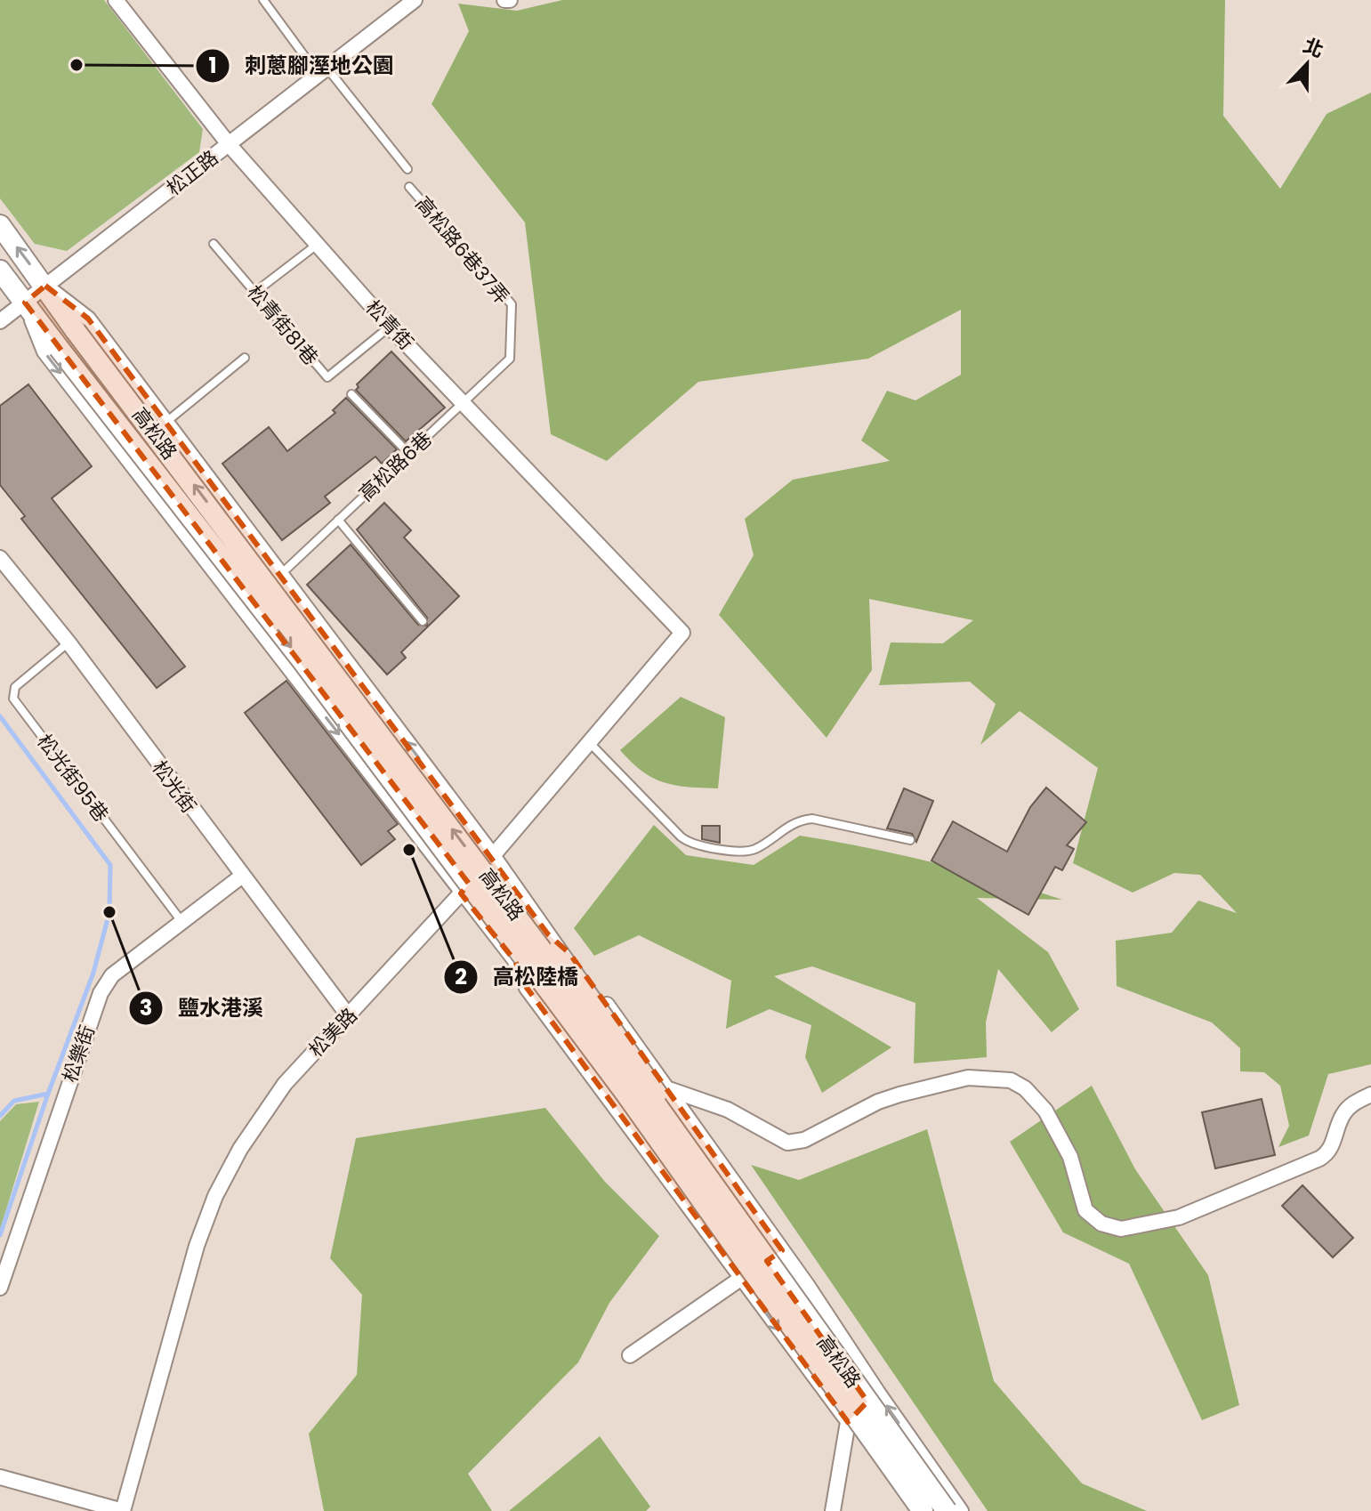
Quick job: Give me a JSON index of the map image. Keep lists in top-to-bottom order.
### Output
{
  "streets": {
    "street": [
      "松正路",
      "松青街",
      "高松路",
      "松光街",
      "松美路",
      "松樂街"
    ],
    "lane": [
      "高松路6巷37弄",
      "松青街81巷",
      "高松路6巷",
      "松光街95巷"
    ]
  },
  "crossings": [
    ["松正路", "松青街"],
    ["松正路", "高松路"],
    ["高松路6巷37弄", "高松路6巷"],
    ["松青街81巷", "松青街"],
    ["松青街", "高松路6巷"],
    ["松青街", "松美路"],
    ["高松路", "高松路6巷"],
    ["高松路", "松美路"],
    ["松光街95巷", "松光街"],
    ["松光街95巷", "松樂街"],
    ["松光街", "松美路"],
    ["松光街", "松樂街"]
  ],
  "places": ["刺蔥腳溼地公園", "高松陸橋", "鹽水港溪"],
  "north": "top"
}
